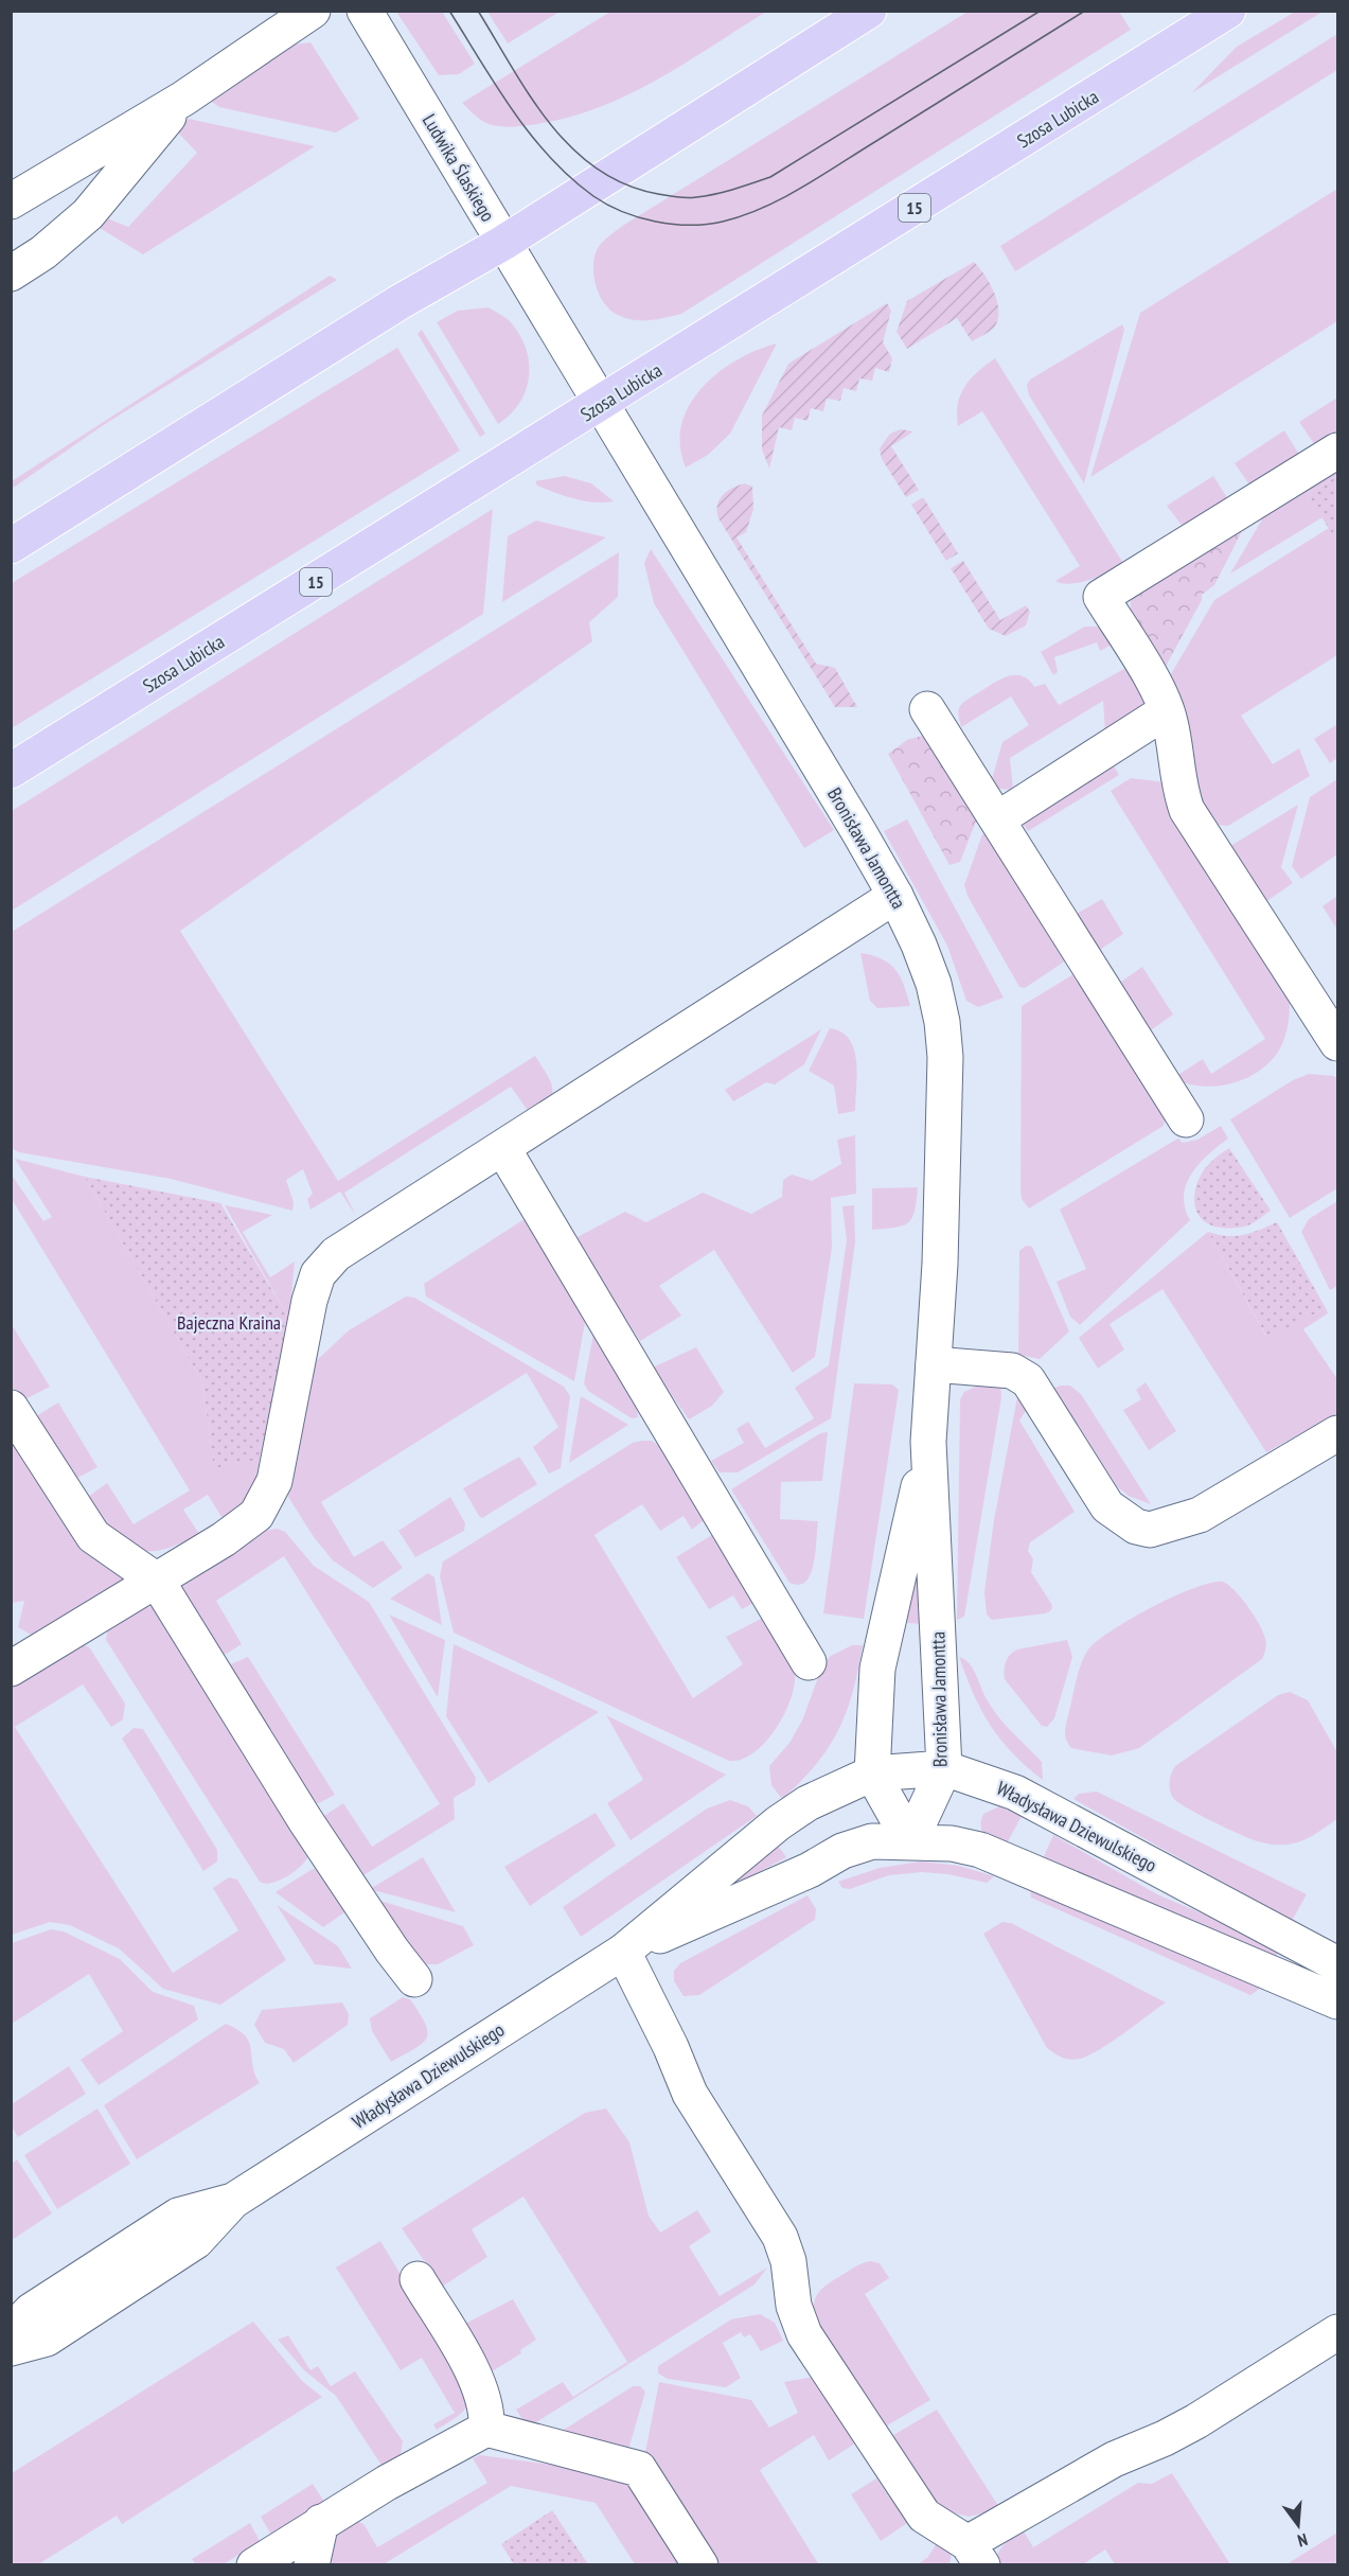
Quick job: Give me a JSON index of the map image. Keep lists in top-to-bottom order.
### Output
{
  "streets": {
    "main road": ["Szosa Lubicka", "15"],
    "street": ["Ludwika Ślaskiego", "Bronisława Jamontta", "Władysława Dziewulskiego"]
  },
  "crossings": [
    ["Szosa Lubicka", "Bronisława Jamontta"],
    ["Ludwika Ślaskiego", "Bronisława Jamontta"],
    ["Bronisława Jamontta", "Władysława Dziewulskiego"]
  ],
  "parks": ["Bajeczna Kraina"],
  "north": "bottom"
}
